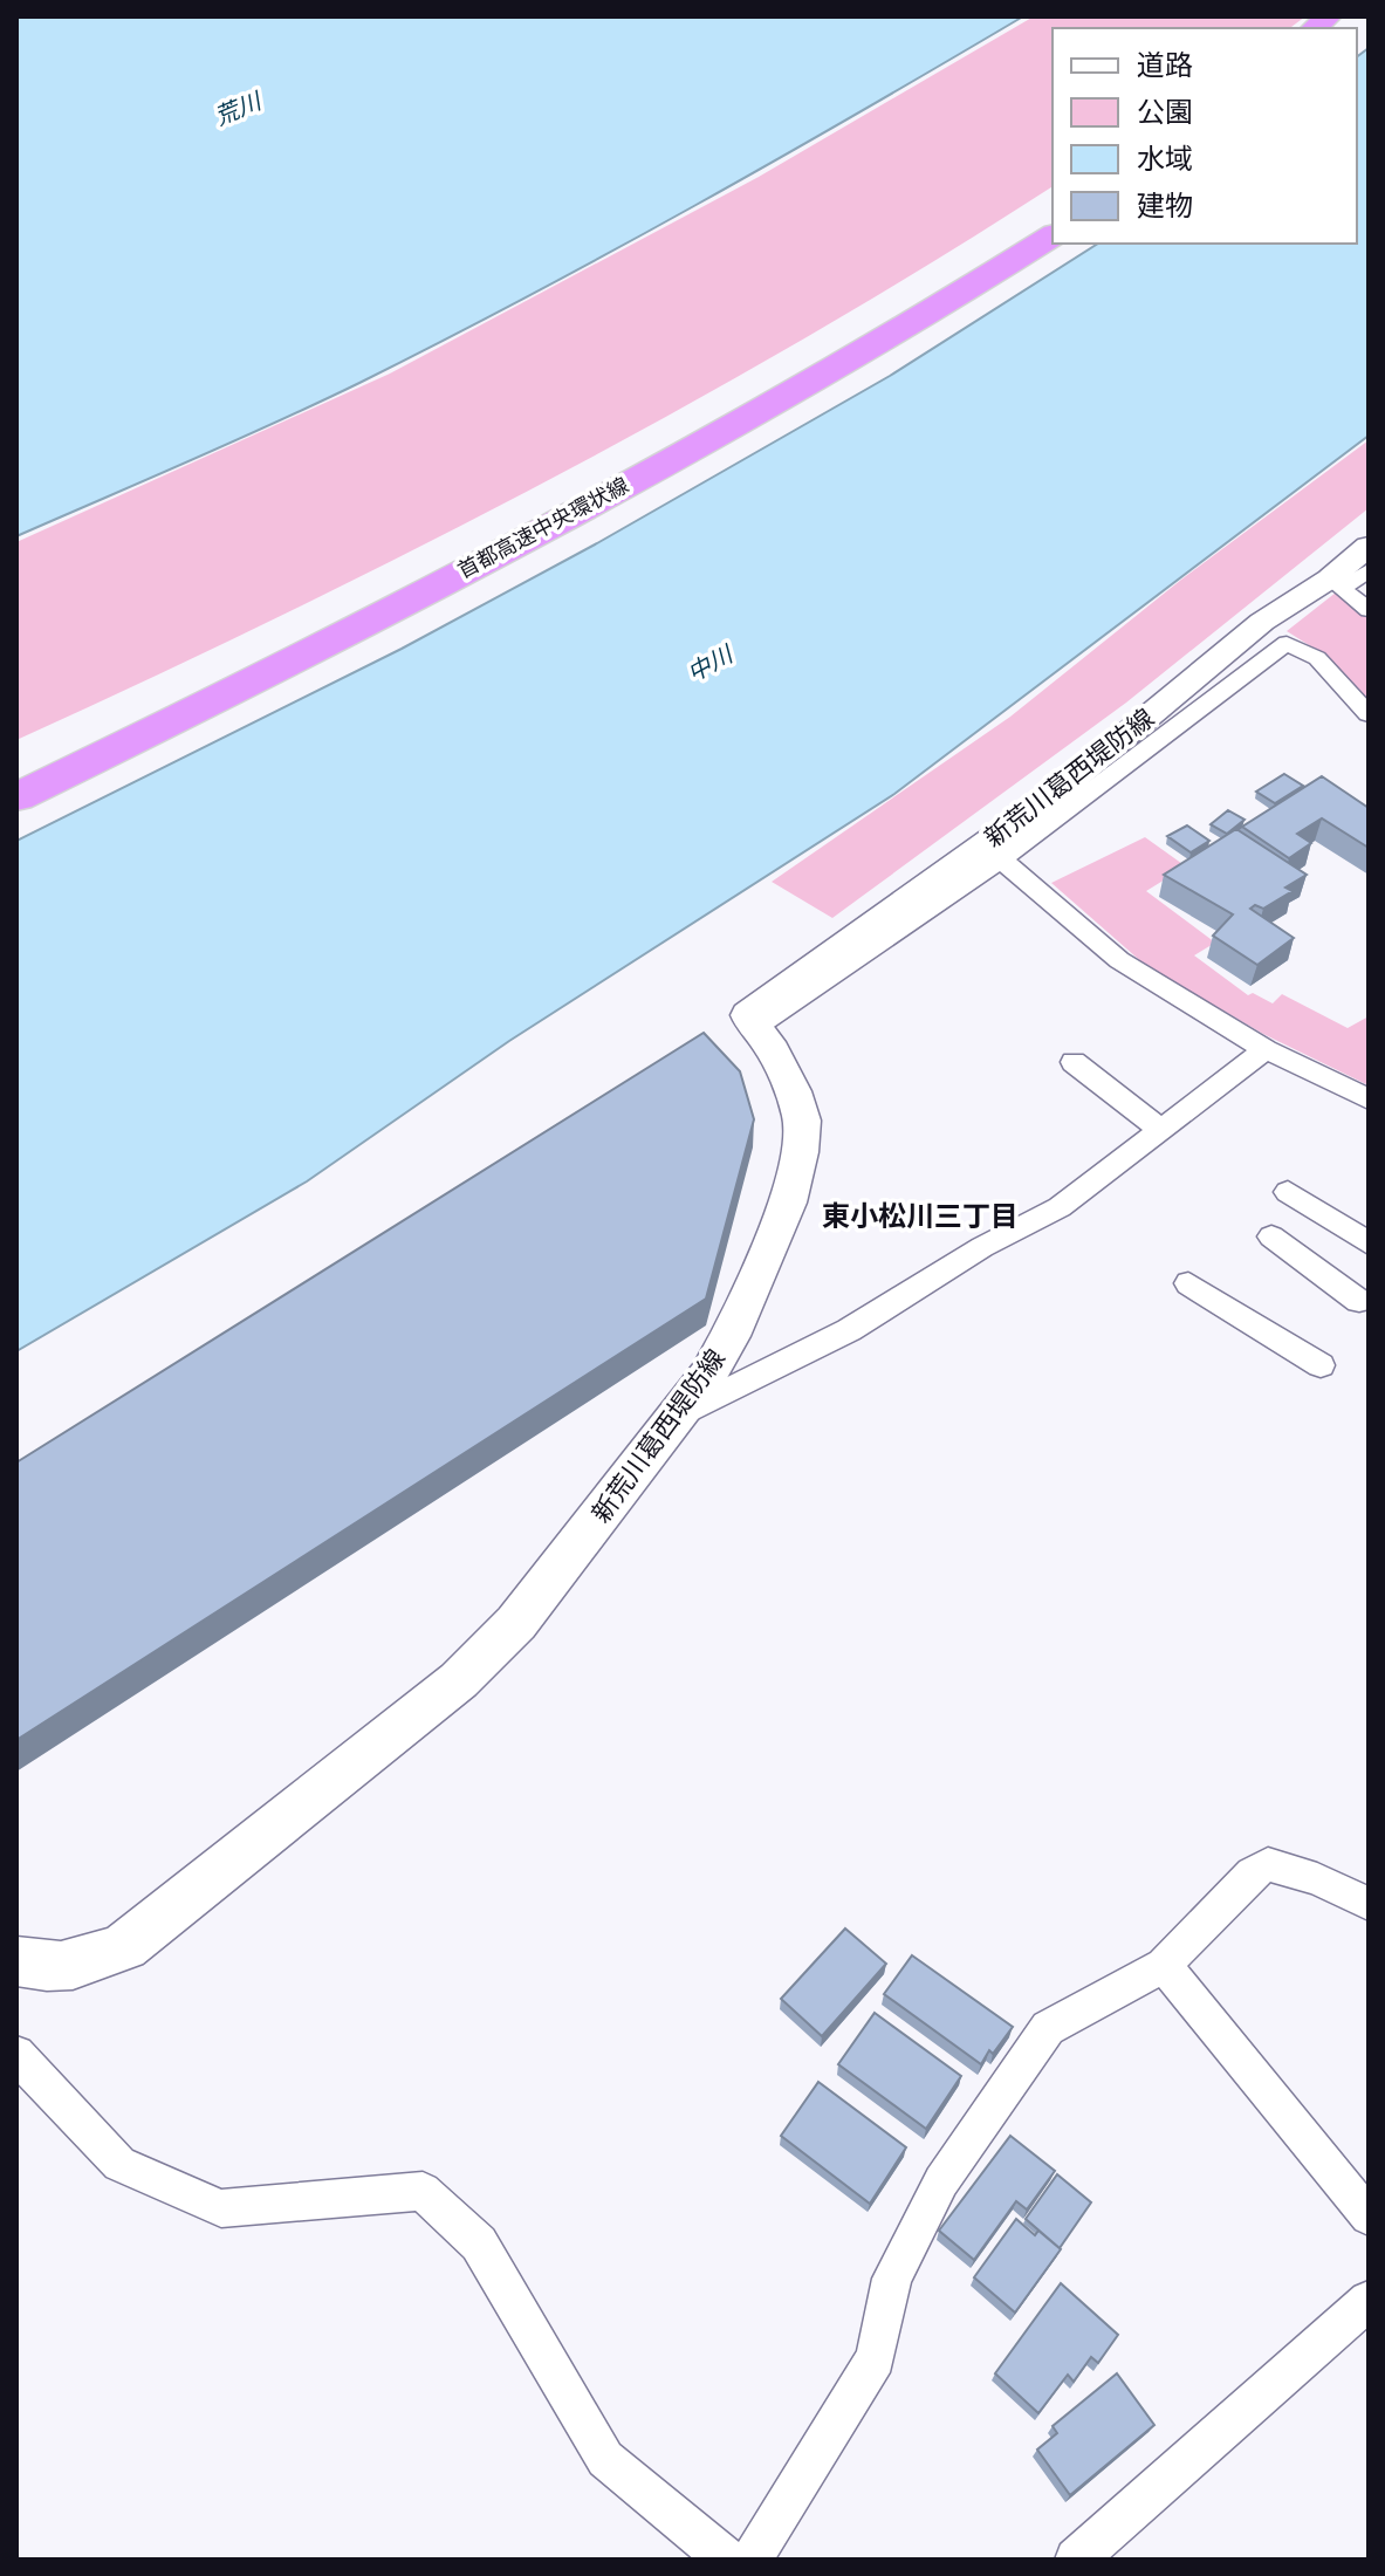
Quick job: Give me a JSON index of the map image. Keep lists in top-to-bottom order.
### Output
{
  "streets": {
    "highway": ["首都高速中央環状線"],
    "main road": ["新荒川葛西堤防線"]
  },
  "districts": ["東小松川三丁目"],
  "water": ["荒川", "中川"],
  "legend": [
    "道路",
    "公園",
    "水域",
    "建物"
  ]
}
